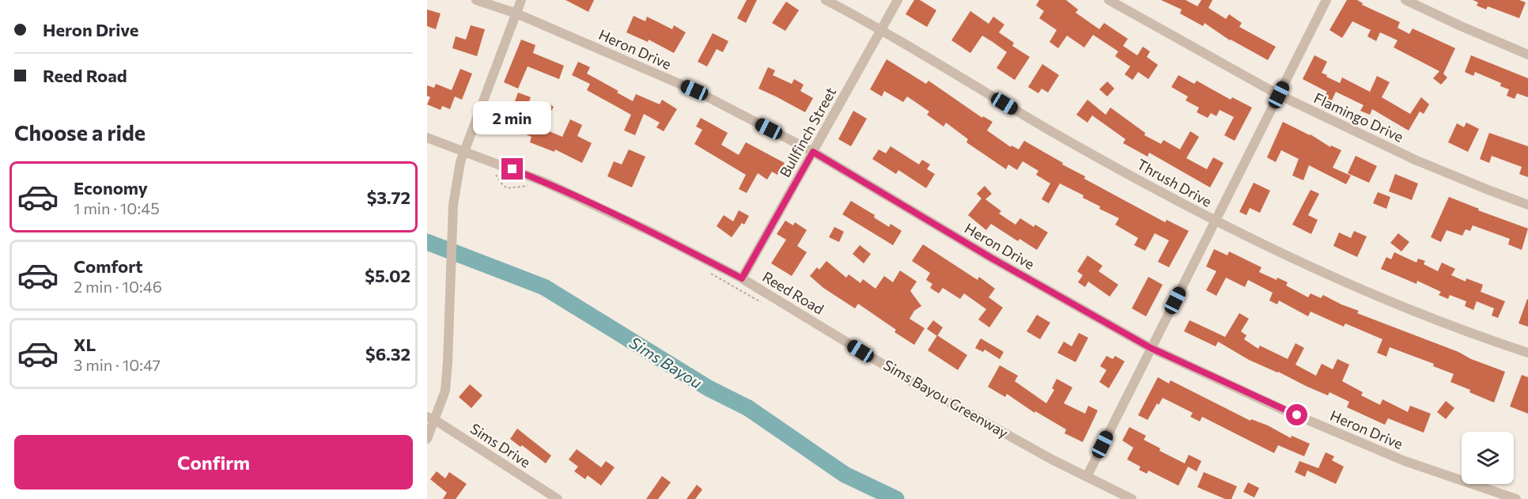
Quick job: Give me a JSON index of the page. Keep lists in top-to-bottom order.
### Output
{
  "streets": {
    "street": [
      "Heron Drive",
      "Flamingo Drive",
      "Bullfinch Street",
      "Thrush Drive",
      "Reed Road",
      "Sims Drive"
    ]
  },
  "crossings": [
    ["Heron Drive", "Bullfinch Street"],
    ["Bullfinch Street", "Thrush Drive"],
    ["Bullfinch Street", "Reed Road"]
  ],
  "water": ["Sims Bayou"],
  "page": {
    "banner": ["Heron Drive", "Reed Road"],
    "bubble": "2 min",
    "heading": "Choose a ride",
    "list": [
      {
        "name": "Economy",
        "note": "1 min · 10:45",
        "value": "$3.72"
      },
      {
        "name": "Comfort",
        "note": "2 min · 10:46",
        "value": "$5.02"
      },
      {
        "name": "XL",
        "note": "3 min · 10:47",
        "value": "$6.32"
      }
    ],
    "buttons": "Confirm"
  }
}
